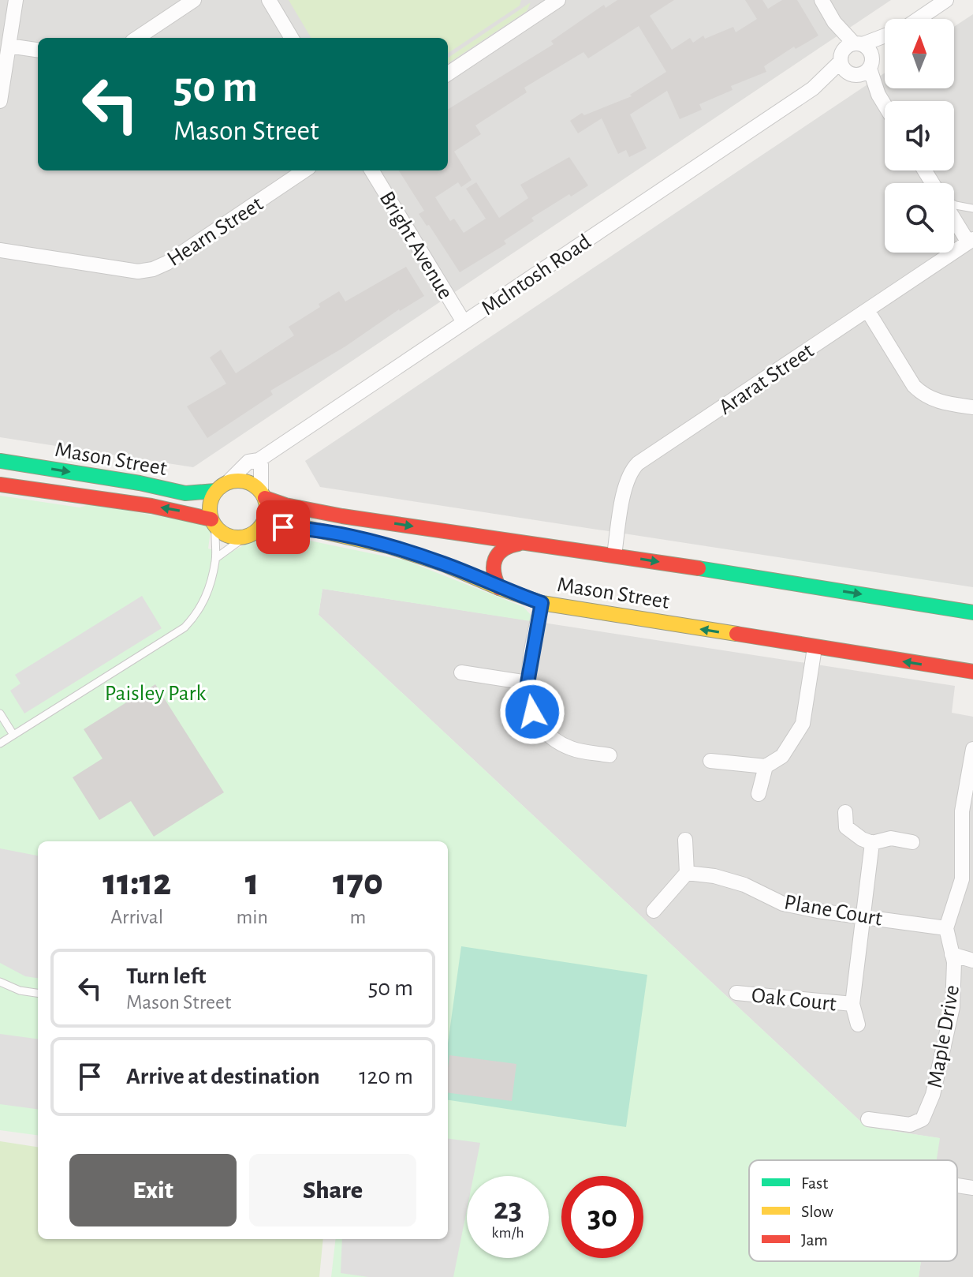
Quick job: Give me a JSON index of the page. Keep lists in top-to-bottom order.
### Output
{
  "streets": {
    "street": [
      "Hearn Street",
      "Bright Avenue",
      "McIntosh Road",
      "Ararat Street",
      "Mason Street",
      "Plane Court",
      "Oak Court",
      "Maple Drive"
    ]
  },
  "crossings": [
    ["Bright Avenue", "McIntosh Road"],
    ["McIntosh Road", "Mason Street"],
    ["Ararat Street", "Mason Street"],
    ["Plane Court", "Oak Court"],
    ["Plane Court", "Maple Drive"]
  ],
  "parks": ["Paisley Park"],
  "legend": ["Fast", "Slow", "Jam"],
  "north": "top",
  "page": {
    "turn": ["50 m", "Mason Street"],
    "eta": [
      "11:12",
      "Arrival",
      "1",
      "min",
      "170",
      "m"
    ],
    "list": [
      {
        "name": "Turn left",
        "note": "Mason Street",
        "value": "50 m"
      },
      {
        "name": "Arrive at destination",
        "value": "120 m"
      }
    ],
    "buttons": ["Exit", "Share"],
    "speed": "23 km/h",
    "limit": "30"
  }
}
